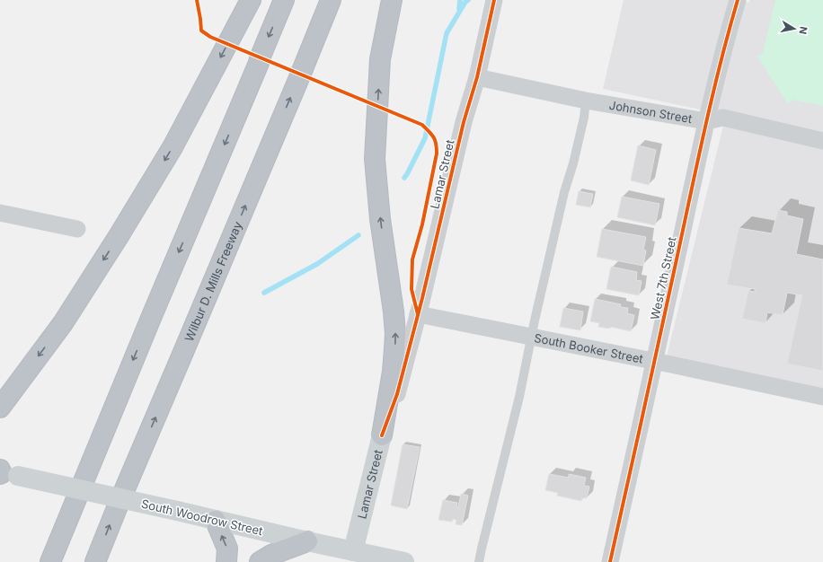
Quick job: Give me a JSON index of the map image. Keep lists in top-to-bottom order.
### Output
{
  "streets": {
    "highway": ["Wilbur D. Mills Freeway"],
    "main road": ["Lamar Street", "South Woodrow Street"],
    "street": ["Johnson Street", "West 7th Street", "South Booker Street"]
  },
  "crossings": [
    ["Johnson Street", "Lamar Street"],
    ["Johnson Street", "West 7th Street"],
    ["Lamar Street", "South Booker Street"],
    ["Lamar Street", "South Woodrow Street"],
    ["West 7th Street", "South Booker Street"]
  ],
  "north": "right"
}
